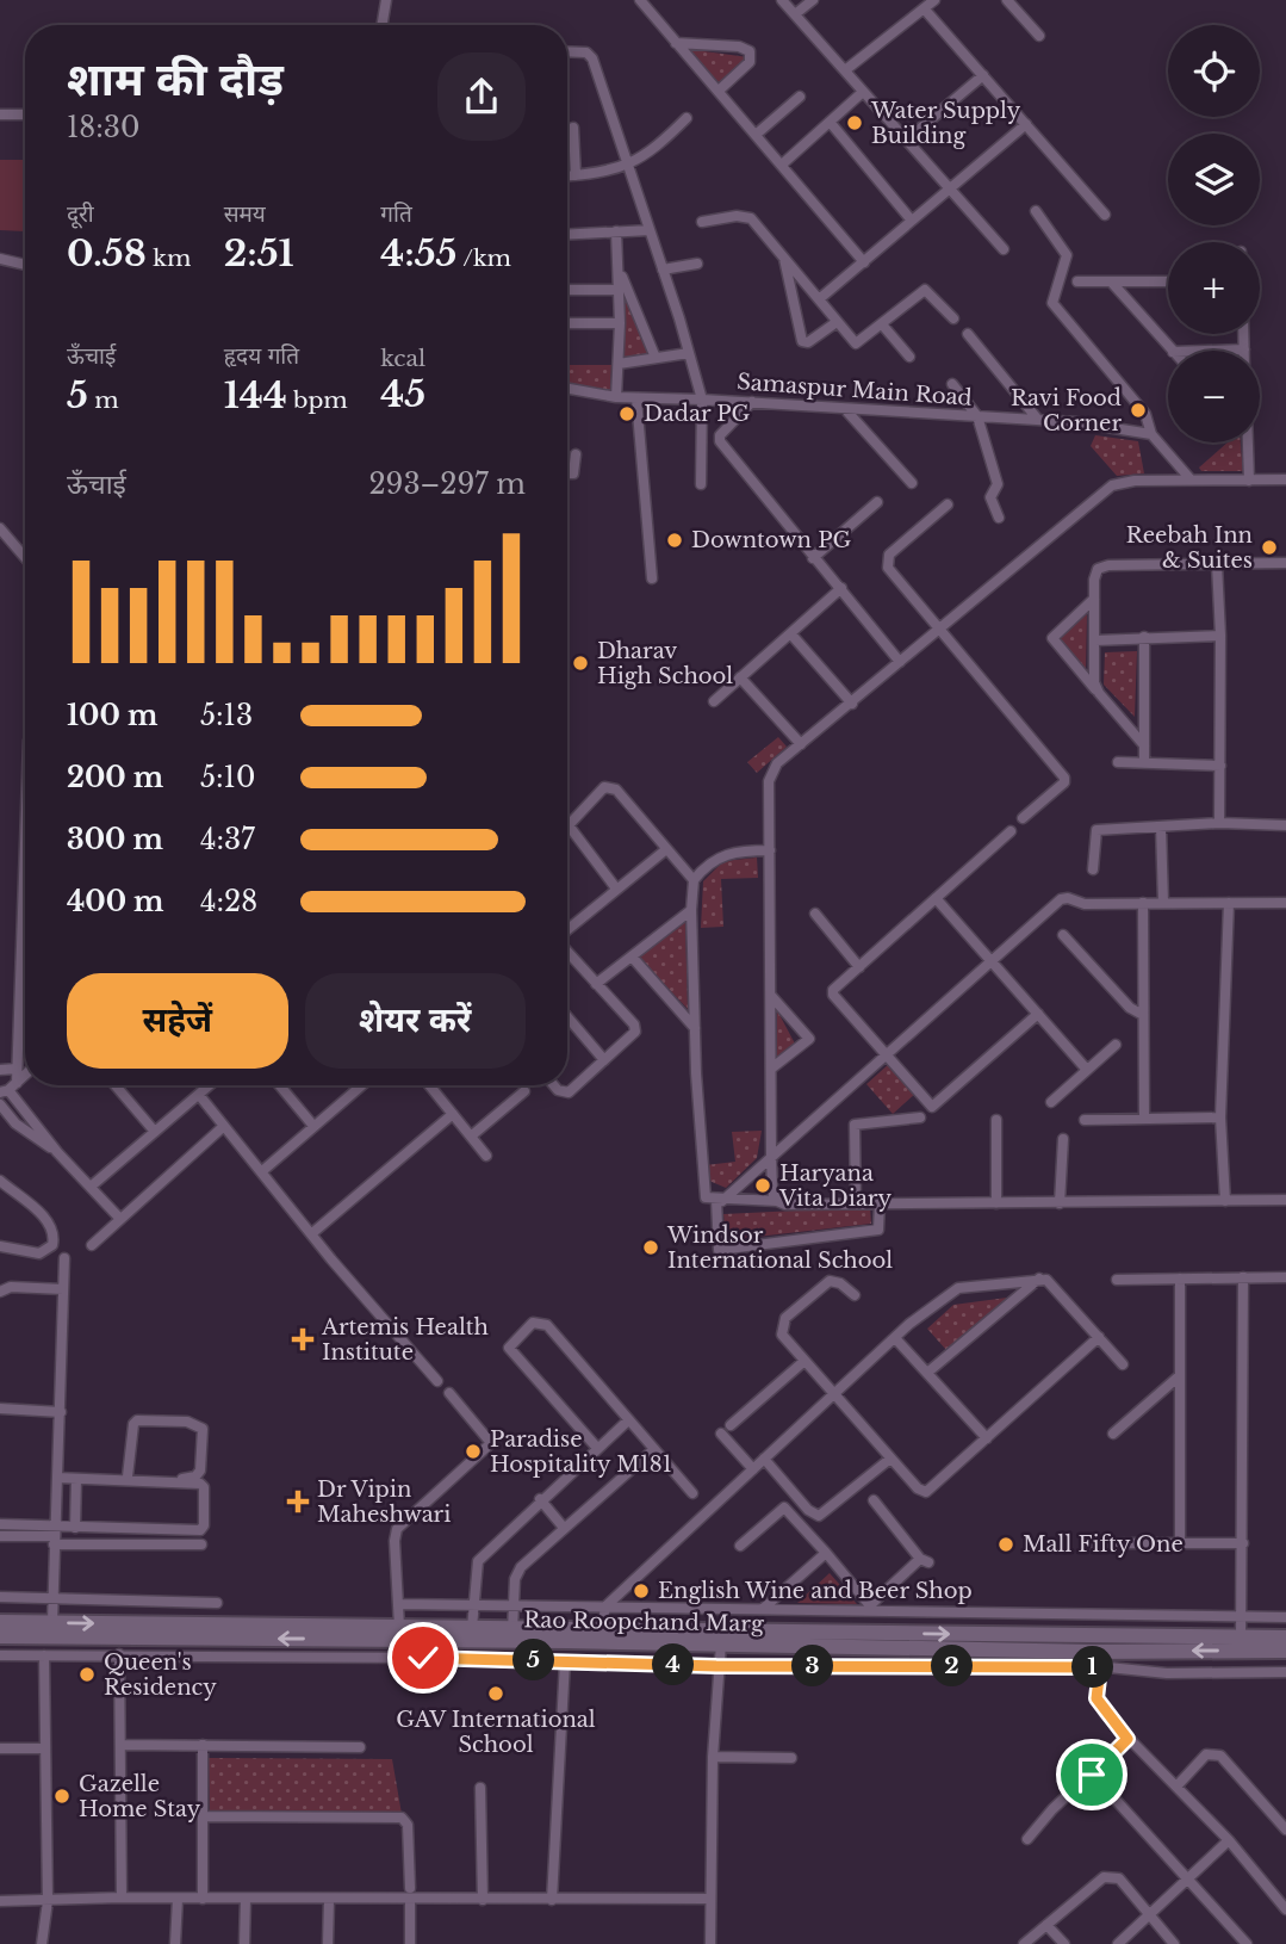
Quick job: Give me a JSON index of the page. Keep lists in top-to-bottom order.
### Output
{
  "streets": {
    "main road": ["Rao Roopchand Marg"],
    "street": ["Samaspur Main Road"]
  },
  "places": {
    "other": [
      "Water Supply Building",
      "Ravi Food Corner",
      "Dadar PG",
      "Downtown PG",
      "Reebah Inn & Suites",
      "Dharav High School",
      "Haryana Vita Diary",
      "Windsor International School",
      "Paradise Hospitality M181",
      "Mall Fifty One",
      "English Wine and Beer Shop",
      "Queen's Residency",
      "GAV International School",
      "Gazelle Home Stay"
    ],
    "health": ["Artemis Health Institute", "Dr Vipin Maheshwari"]
  },
  "page": {
    "map_buttons": ["+", "−"],
    "heading": ["शाम की दौड़", "18:30"],
    "stats": [
      ["दूरी", "0.58 km"],
      ["समय", "2:51"],
      ["गति", "4:55 /km"],
      ["ऊँचाई", "5 m"],
      ["हृदय गति", "144 bpm"],
      ["kcal", "45"]
    ],
    "chart": ["ऊँचाई", "293–297 m"],
    "list": [
      {
        "name": "100 m",
        "note": "5:13"
      },
      {
        "name": "200 m",
        "note": "5:10"
      },
      {
        "name": "300 m",
        "note": "4:37"
      },
      {
        "name": "400 m",
        "note": "4:28"
      }
    ],
    "buttons": ["सहेजें", "शेयर करें"],
    "pins": [
      "5",
      "4",
      "2",
      "3",
      "1"
    ]
  }
}
